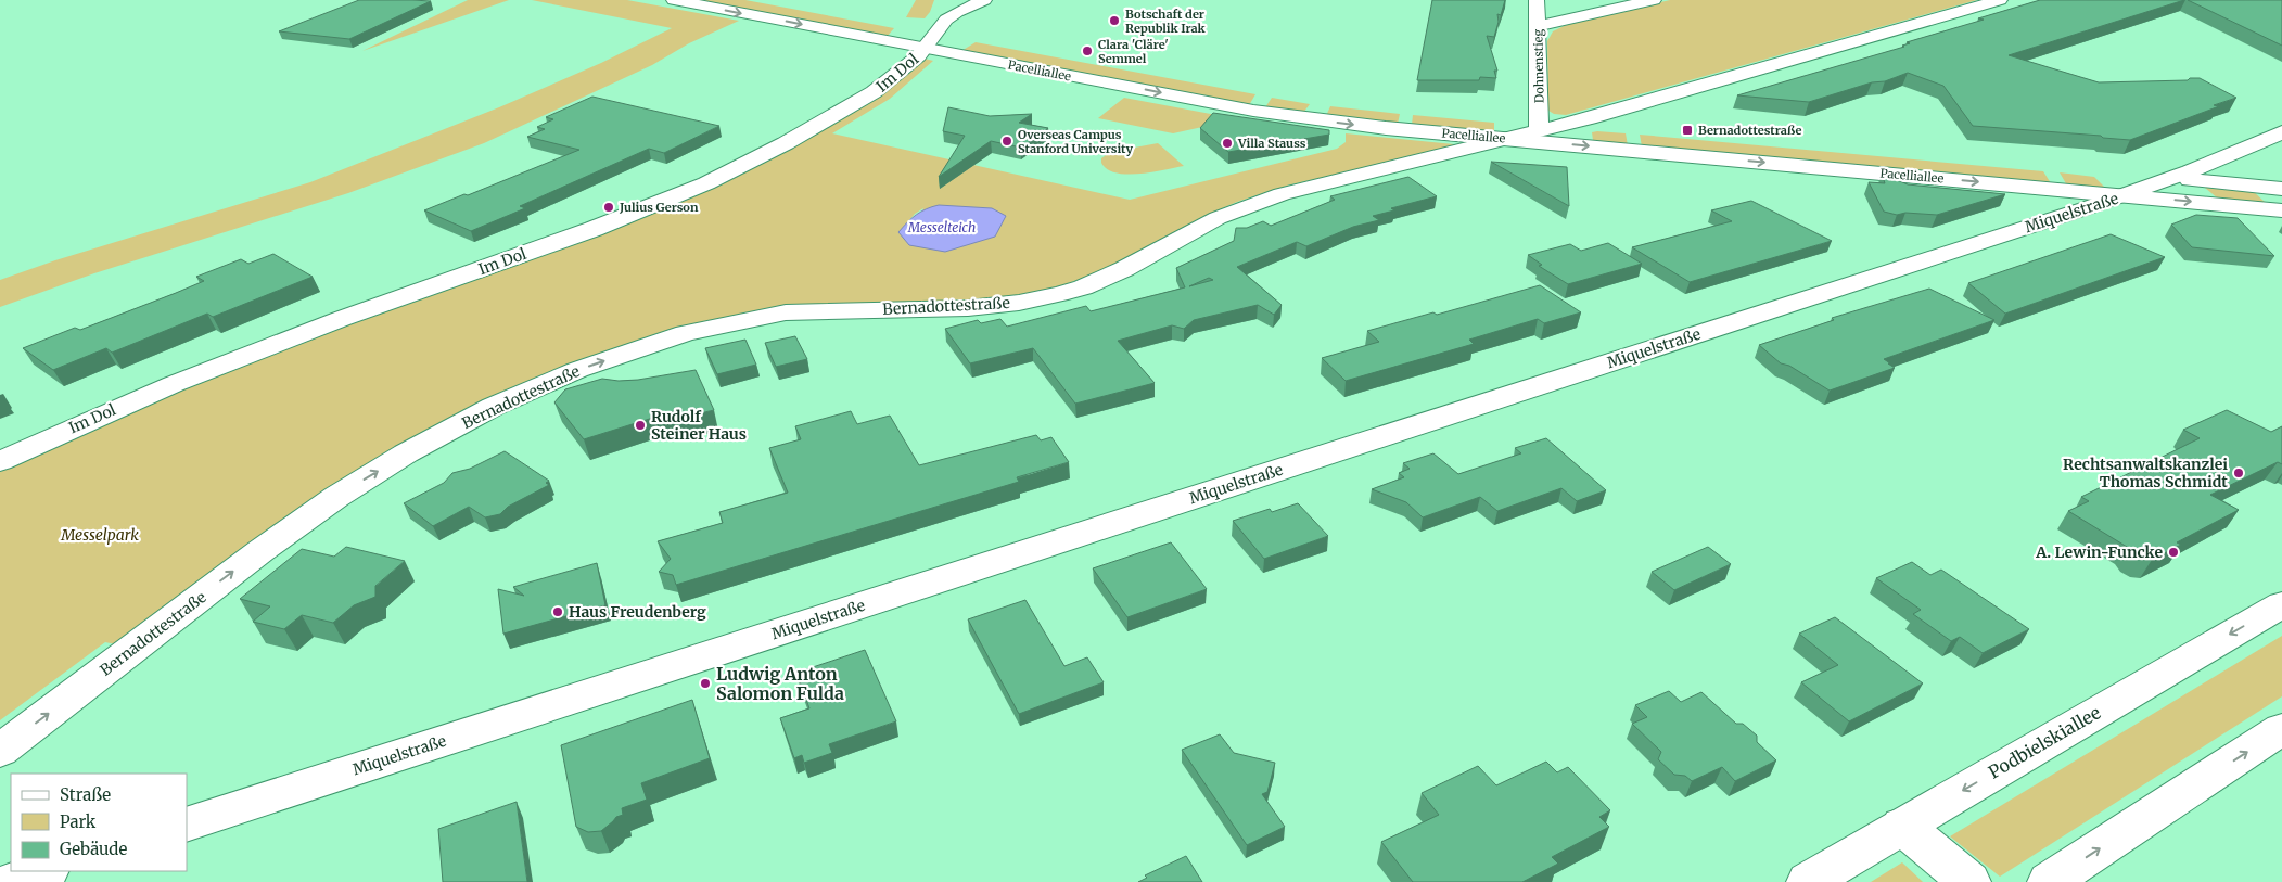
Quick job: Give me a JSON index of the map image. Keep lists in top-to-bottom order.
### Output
{
  "streets": {
    "street": [
      "Dohnenstieg",
      "Pacelliallee",
      "Im Dol",
      "Miquelstraße",
      "Bernadottestraße",
      "Podbielskiallee"
    ]
  },
  "crossings": [
    ["Dohnenstieg", "Bernadottestraße"],
    ["Pacelliallee", "Im Dol"],
    ["Pacelliallee", "Miquelstraße"],
    ["Pacelliallee", "Bernadottestraße"]
  ],
  "one_way": ["Pacelliallee", "Bernadottestraße"],
  "water": ["Messelteich"],
  "parks": ["Messelpark"],
  "places": {
    "other": [
      "Botschaft der Republik Irak",
      "Clara 'Cläre' Semmel",
      "Overseas Campus Stanford University",
      "Villa Stauss",
      "Julius Gerson",
      "Rudolf Steiner Haus",
      "Rechtsanwaltskanzlei Thomas Schmidt",
      "A. Lewin-Funcke",
      "Haus Freudenberg",
      "Ludwig Anton Salomon Fulda"
    ],
    "transit": ["Bernadottestraße"]
  },
  "legend": ["Straße", "Park", "Gebäude"]
}
